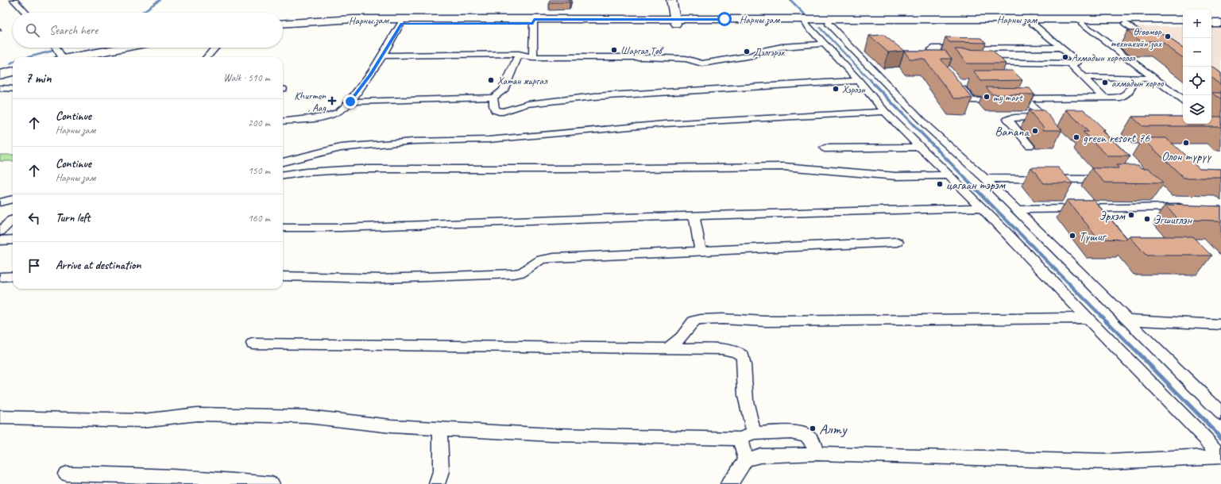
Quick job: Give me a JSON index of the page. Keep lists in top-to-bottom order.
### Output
{
  "streets": {
    "main road": ["Нарны зам"]
  },
  "places": {
    "other": [
      "Өгөөмөр техникийн зах",
      "Шаргал Төв",
      "Дэлгэрэх",
      "Ахмадын хороолол",
      "Хатан жаргал",
      "ахмадын хороо",
      "Хэрлэн",
      "my mart",
      "Banana",
      "green resort 76",
      "Олон түрүү",
      "цагаан тэрэм",
      "Эрхэм",
      "Эгшиглэн",
      "Түшиг",
      "Алту"
    ],
    "health": ["Khurmen , Aag"]
  },
  "page": {
    "map_buttons": ["+", "−"],
    "search": "Search here",
    "heading": ["7 min", "Walk · 510 m"],
    "list": [
      ["Continue", "Нарны зам", "200 m"],
      ["Continue", "Нарны зам", "150 m"],
      ["Turn left", "160 m"],
      "Arrive at destination"
    ]
  }
}
